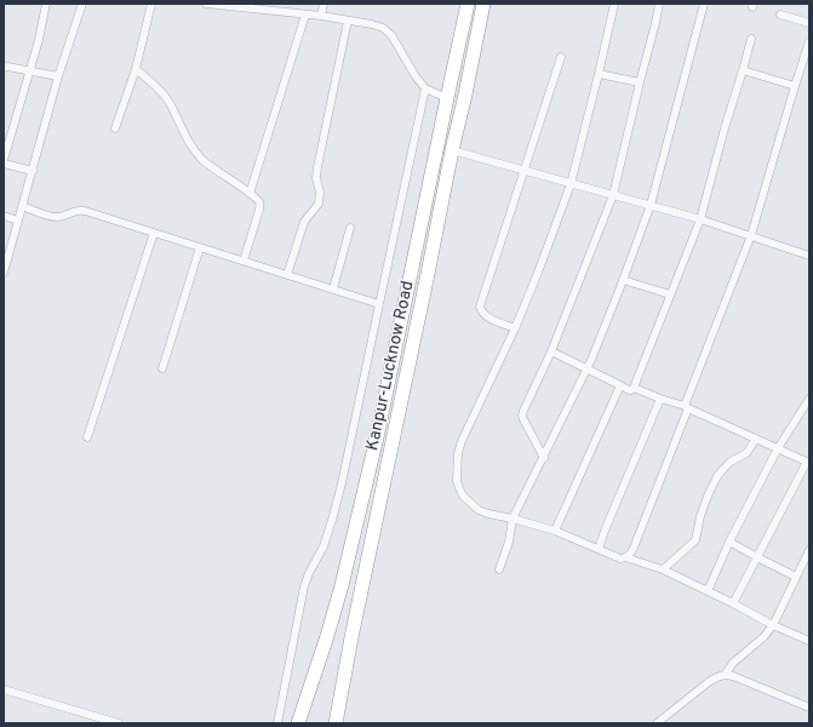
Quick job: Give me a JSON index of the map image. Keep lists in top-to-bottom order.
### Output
{
  "streets": {
    "highway": ["Kanpur-Lucknow Road"]
  }
}
